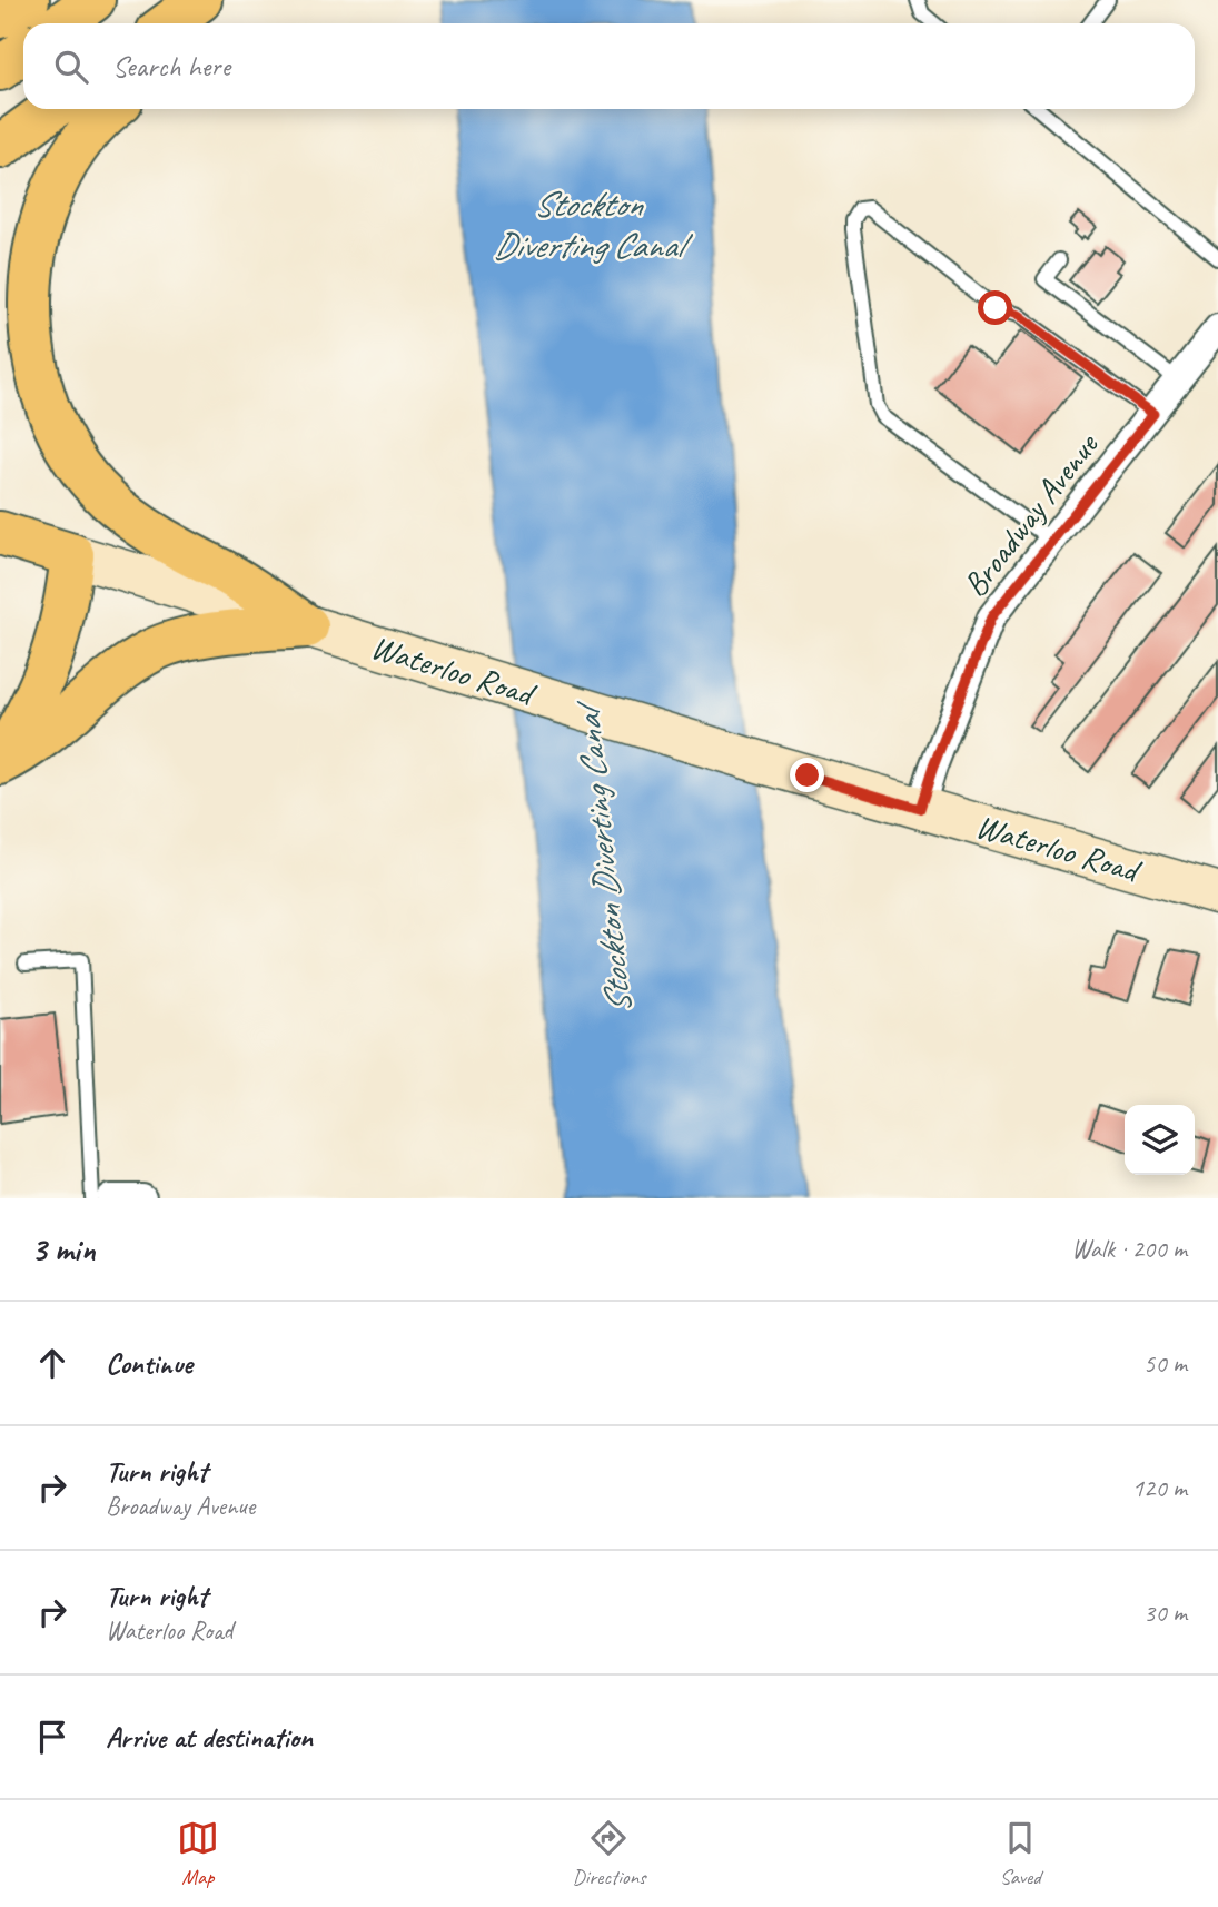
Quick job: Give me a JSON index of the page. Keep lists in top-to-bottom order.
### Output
{
  "streets": {
    "main road": ["Waterloo Road"],
    "street": ["Broadway Avenue"]
  },
  "crossings": [
    ["Broadway Avenue", "Waterloo Road"]
  ],
  "water": ["Stockton Diverting Canal"],
  "page": {
    "search": "Search here",
    "heading": ["3 min", "Walk · 200 m"],
    "list": [
      ["Continue", "50 m"],
      ["Turn right", "Broadway Avenue", "120 m"],
      ["Turn right", "Waterloo Road", "30 m"],
      "Arrive at destination"
    ],
    "nav": ["Map", "Directions", "Saved"]
  }
}
